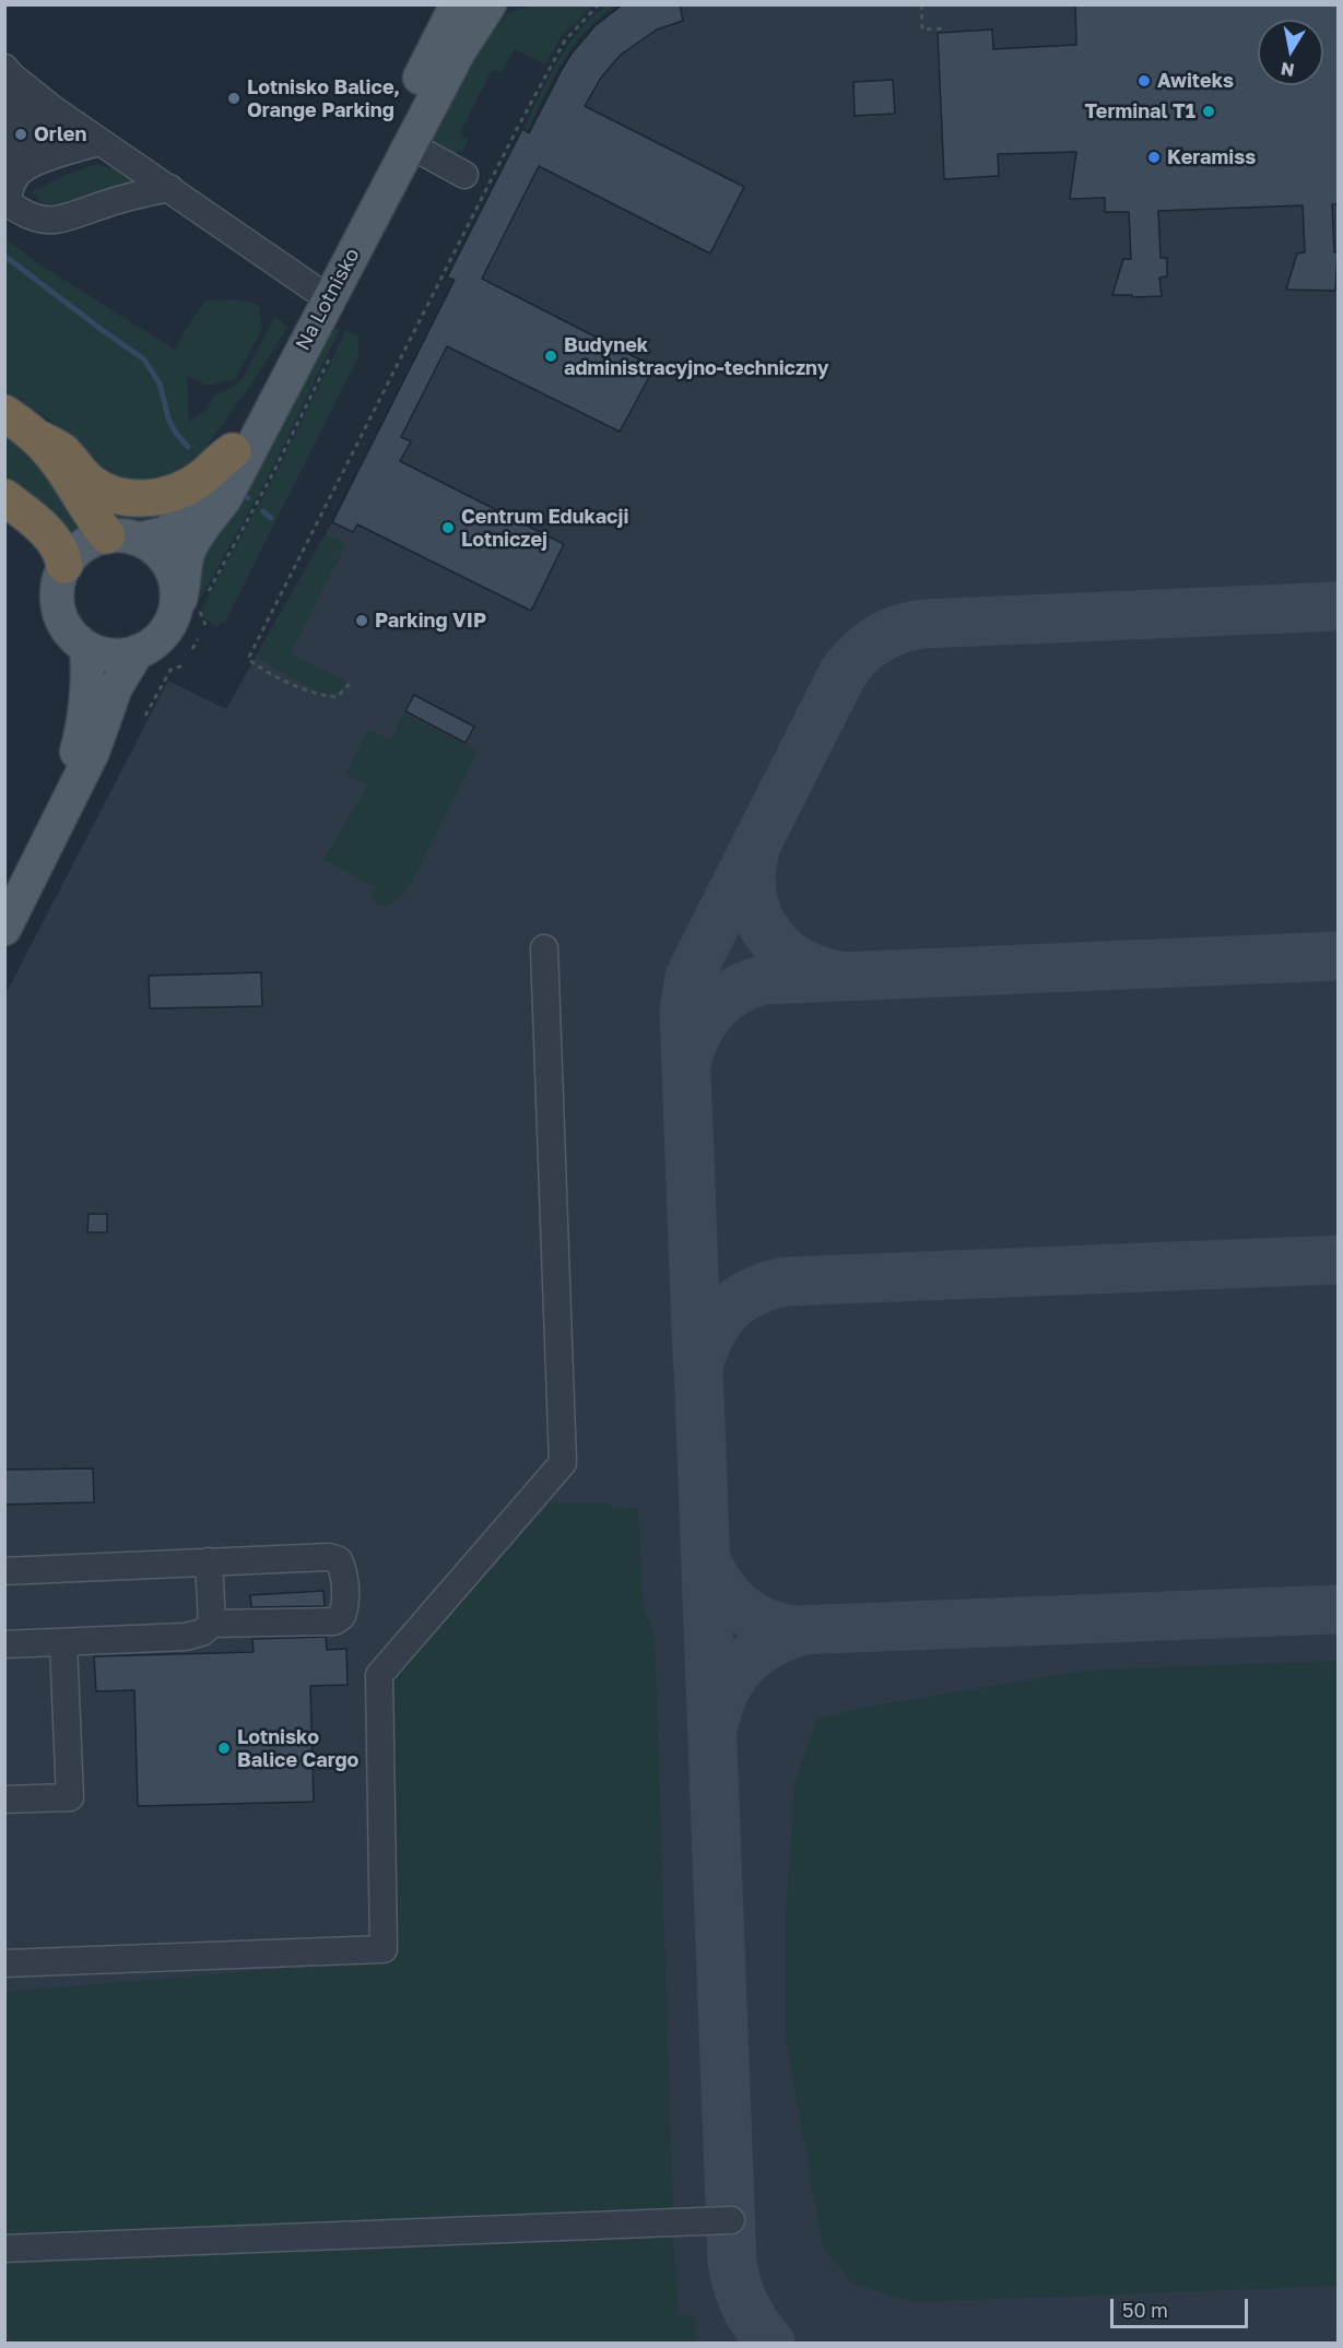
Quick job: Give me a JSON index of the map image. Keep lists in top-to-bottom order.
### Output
{
  "streets": {
    "main road": ["Na Lotnisko"]
  },
  "places": [
    "Awiteks",
    "Lotnisko Balice, Orange Parking",
    "Terminal T1",
    "Orlen",
    "Keramiss",
    "Budynek administracyjno-techniczny",
    "Centrum Edukacji Lotniczej",
    "Parking VIP",
    "Lotnisko Balice Cargo"
  ],
  "scale_bar": "50 m",
  "north": "bottom"
}
